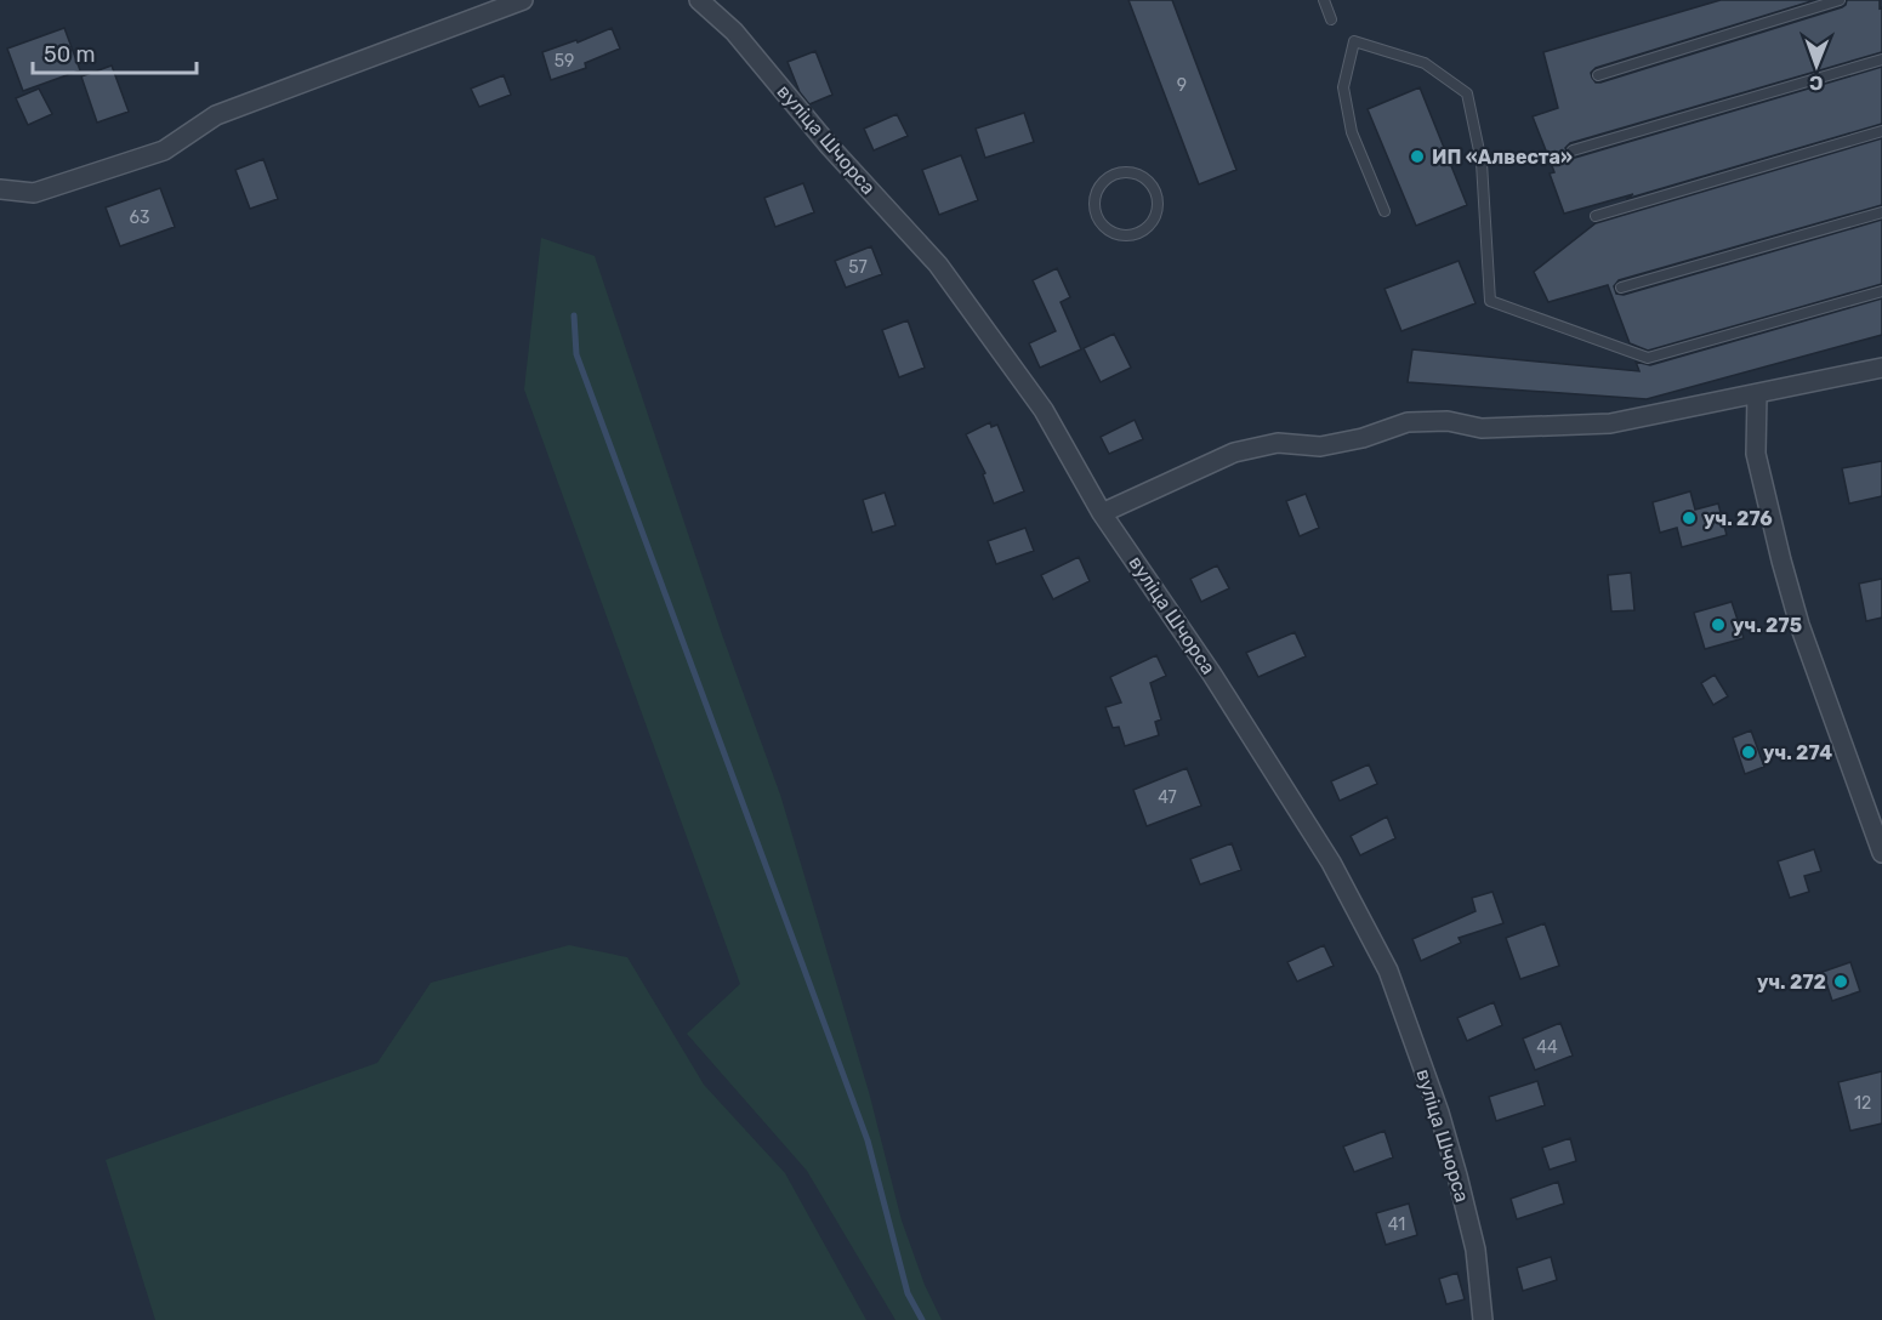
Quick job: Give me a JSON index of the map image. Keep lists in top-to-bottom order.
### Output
{
  "streets": {
    "street": ["вуліца Шчорса"]
  },
  "places": [
    "ИП «Алвеста»",
    "уч. 276",
    "уч. 275",
    "уч. 274",
    "уч. 272"
  ],
  "house_numbers": [
    "59",
    "9",
    "63",
    "57",
    "47",
    "44",
    "12",
    "41"
  ],
  "scale_bar": "50 m",
  "north": "bottom"
}
